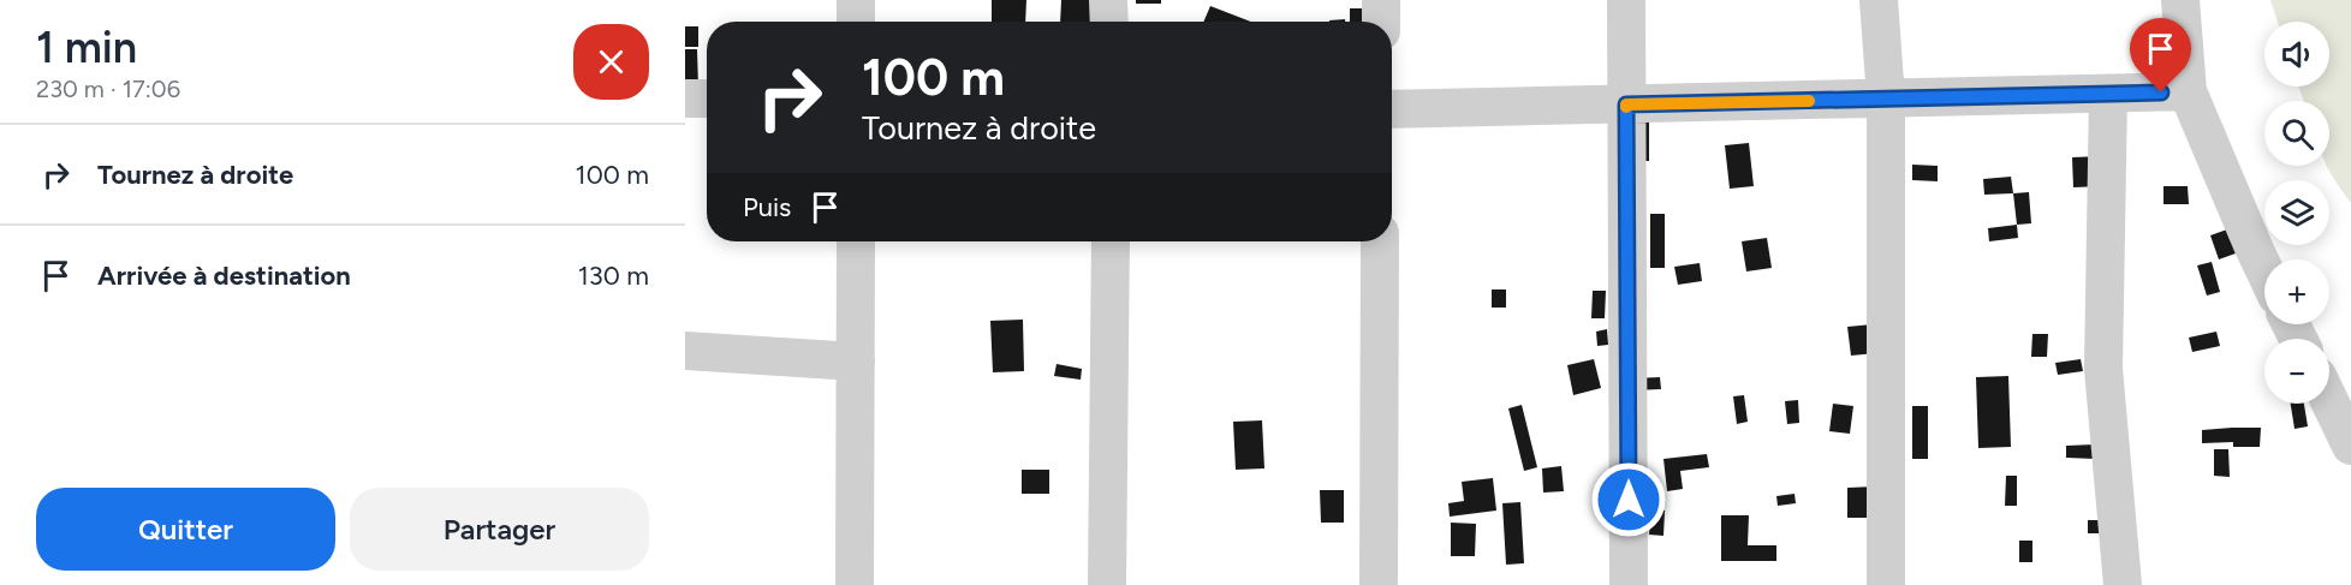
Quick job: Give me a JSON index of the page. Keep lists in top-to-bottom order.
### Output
{
  "page": {
    "heading": ["1 min", "230 m · 17:06"],
    "map_buttons": ["+", "−"],
    "turn": ["100 m", "Tournez à droite"],
    "list": [
      {
        "name": "Tournez à droite",
        "value": "100 m"
      },
      {
        "name": "Arrivée à destination",
        "value": "130 m"
      }
    ],
    "then": "Puis",
    "buttons": ["Quitter", "Partager"]
  }
}
